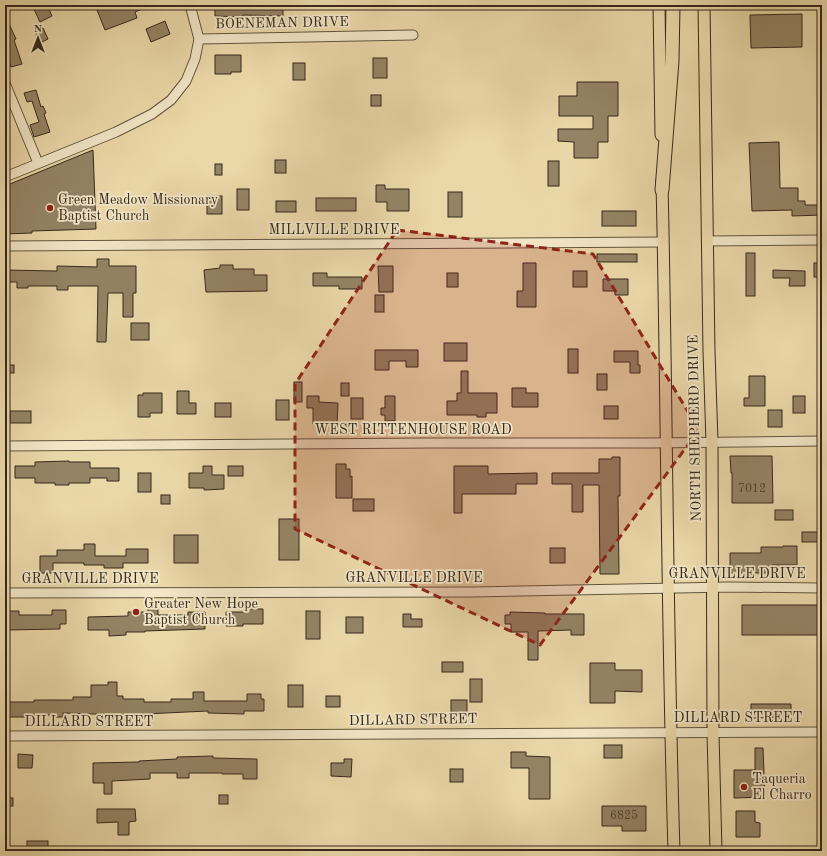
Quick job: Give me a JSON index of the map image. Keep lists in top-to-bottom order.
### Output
{
  "streets": {
    "main road": ["NORTH SHEPHERD DRIVE"],
    "street": [
      "BOENEMAN DRIVE",
      "MILLVILLE DRIVE",
      "WEST RITTENHOUSE ROAD",
      "GRANVILLE DRIVE",
      "DILLARD STREET"
    ]
  },
  "crossings": [
    ["MILLVILLE DRIVE", "NORTH SHEPHERD DRIVE"],
    ["NORTH SHEPHERD DRIVE", "WEST RITTENHOUSE ROAD"],
    ["NORTH SHEPHERD DRIVE", "GRANVILLE DRIVE"],
    ["NORTH SHEPHERD DRIVE", "DILLARD STREET"]
  ],
  "places": ["Green Meadow Missionary Baptist Church", "Greater New Hope Baptist Church", "Taqueria El Charro"],
  "house_numbers": ["7012", "6825"],
  "north": "top"
}
